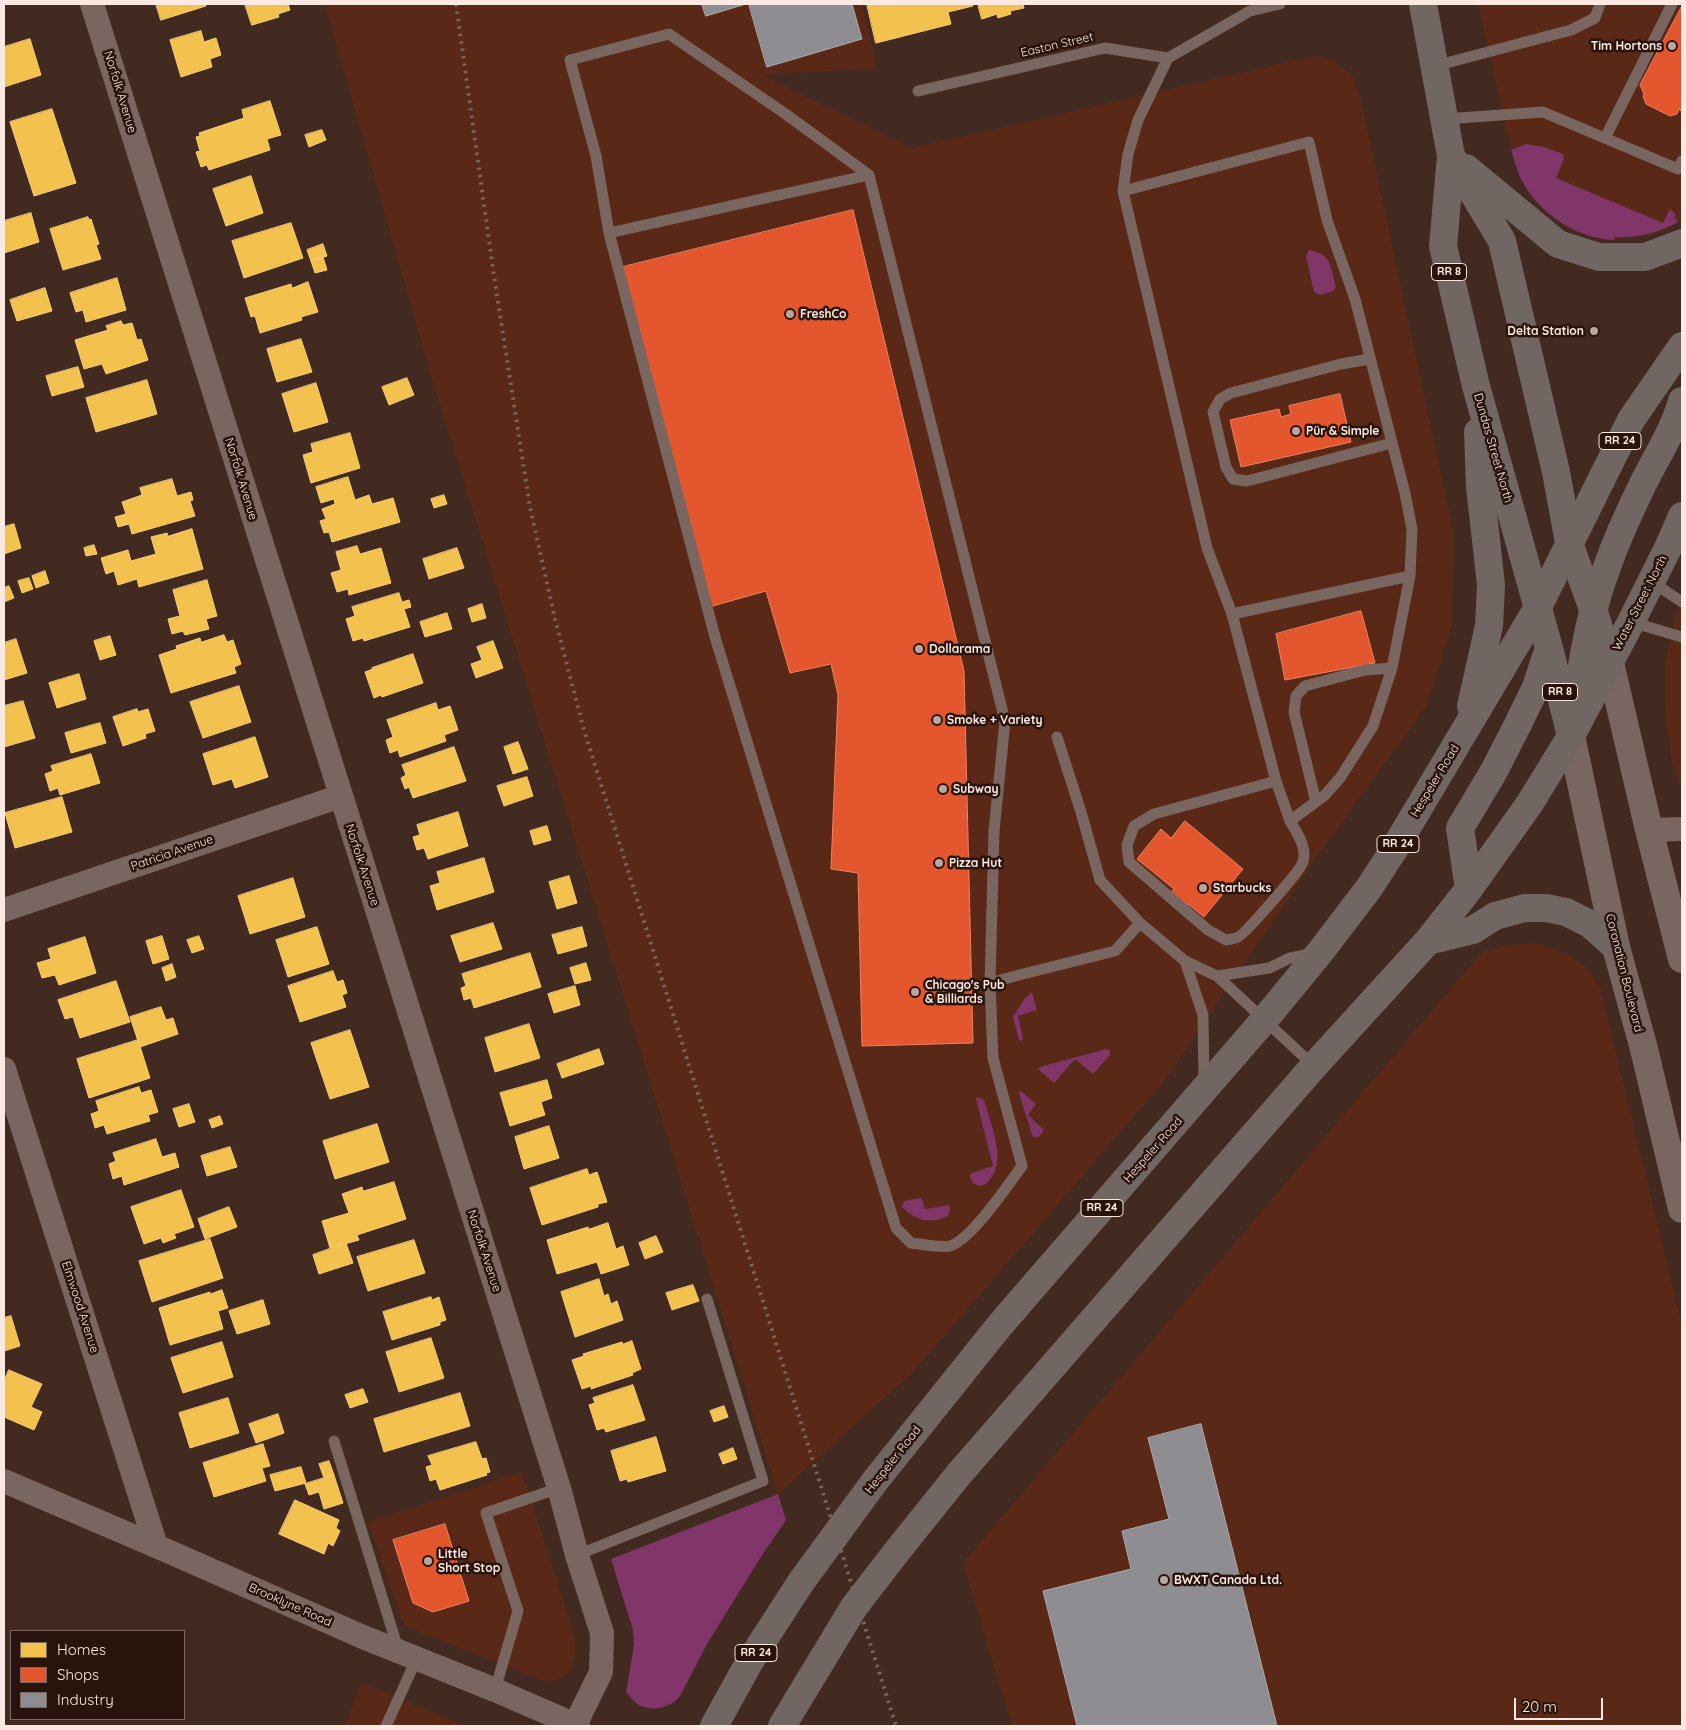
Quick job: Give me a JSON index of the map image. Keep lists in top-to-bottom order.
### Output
{
  "streets": {
    "main road": [
      "RR 8",
      "RR 24",
      "Dundas Street North",
      "Water Street North",
      "Hespeler Road",
      "Coronation Boulevard"
    ],
    "street": [
      "Norfolk Avenue",
      "Patricia Avenue",
      "Elmwood Avenue",
      "Brooklyne Road"
    ],
    "lane": ["Easton Street"]
  },
  "crossings": [
    ["Norfolk Avenue", "Patricia Avenue"],
    ["Norfolk Avenue", "Brooklyne Road"],
    ["RR 8", "Dundas Street North"],
    ["RR 8", "Water Street North"],
    ["RR 24", "Dundas Street North"],
    ["RR 24", "Hespeler Road"],
    ["Dundas Street North", "Water Street North"],
    ["Dundas Street North", "Hespeler Road"],
    ["Dundas Street North", "Coronation Boulevard"],
    ["Water Street North", "Coronation Boulevard"],
    ["Elmwood Avenue", "Brooklyne Road"]
  ],
  "places": [
    "Tim Hortons",
    "FreshCo",
    "Delta Station",
    "Pür & Simple",
    "Dollarama",
    "Smoke + Variety",
    "Subway",
    "Pizza Hut",
    "Starbucks",
    "Chicago's Pub & Billiards",
    "Little Short Stop",
    "BWXT Canada Ltd."
  ],
  "legend": ["Homes", "Shops", "Industry"],
  "scale_bar": "20 m"
}
